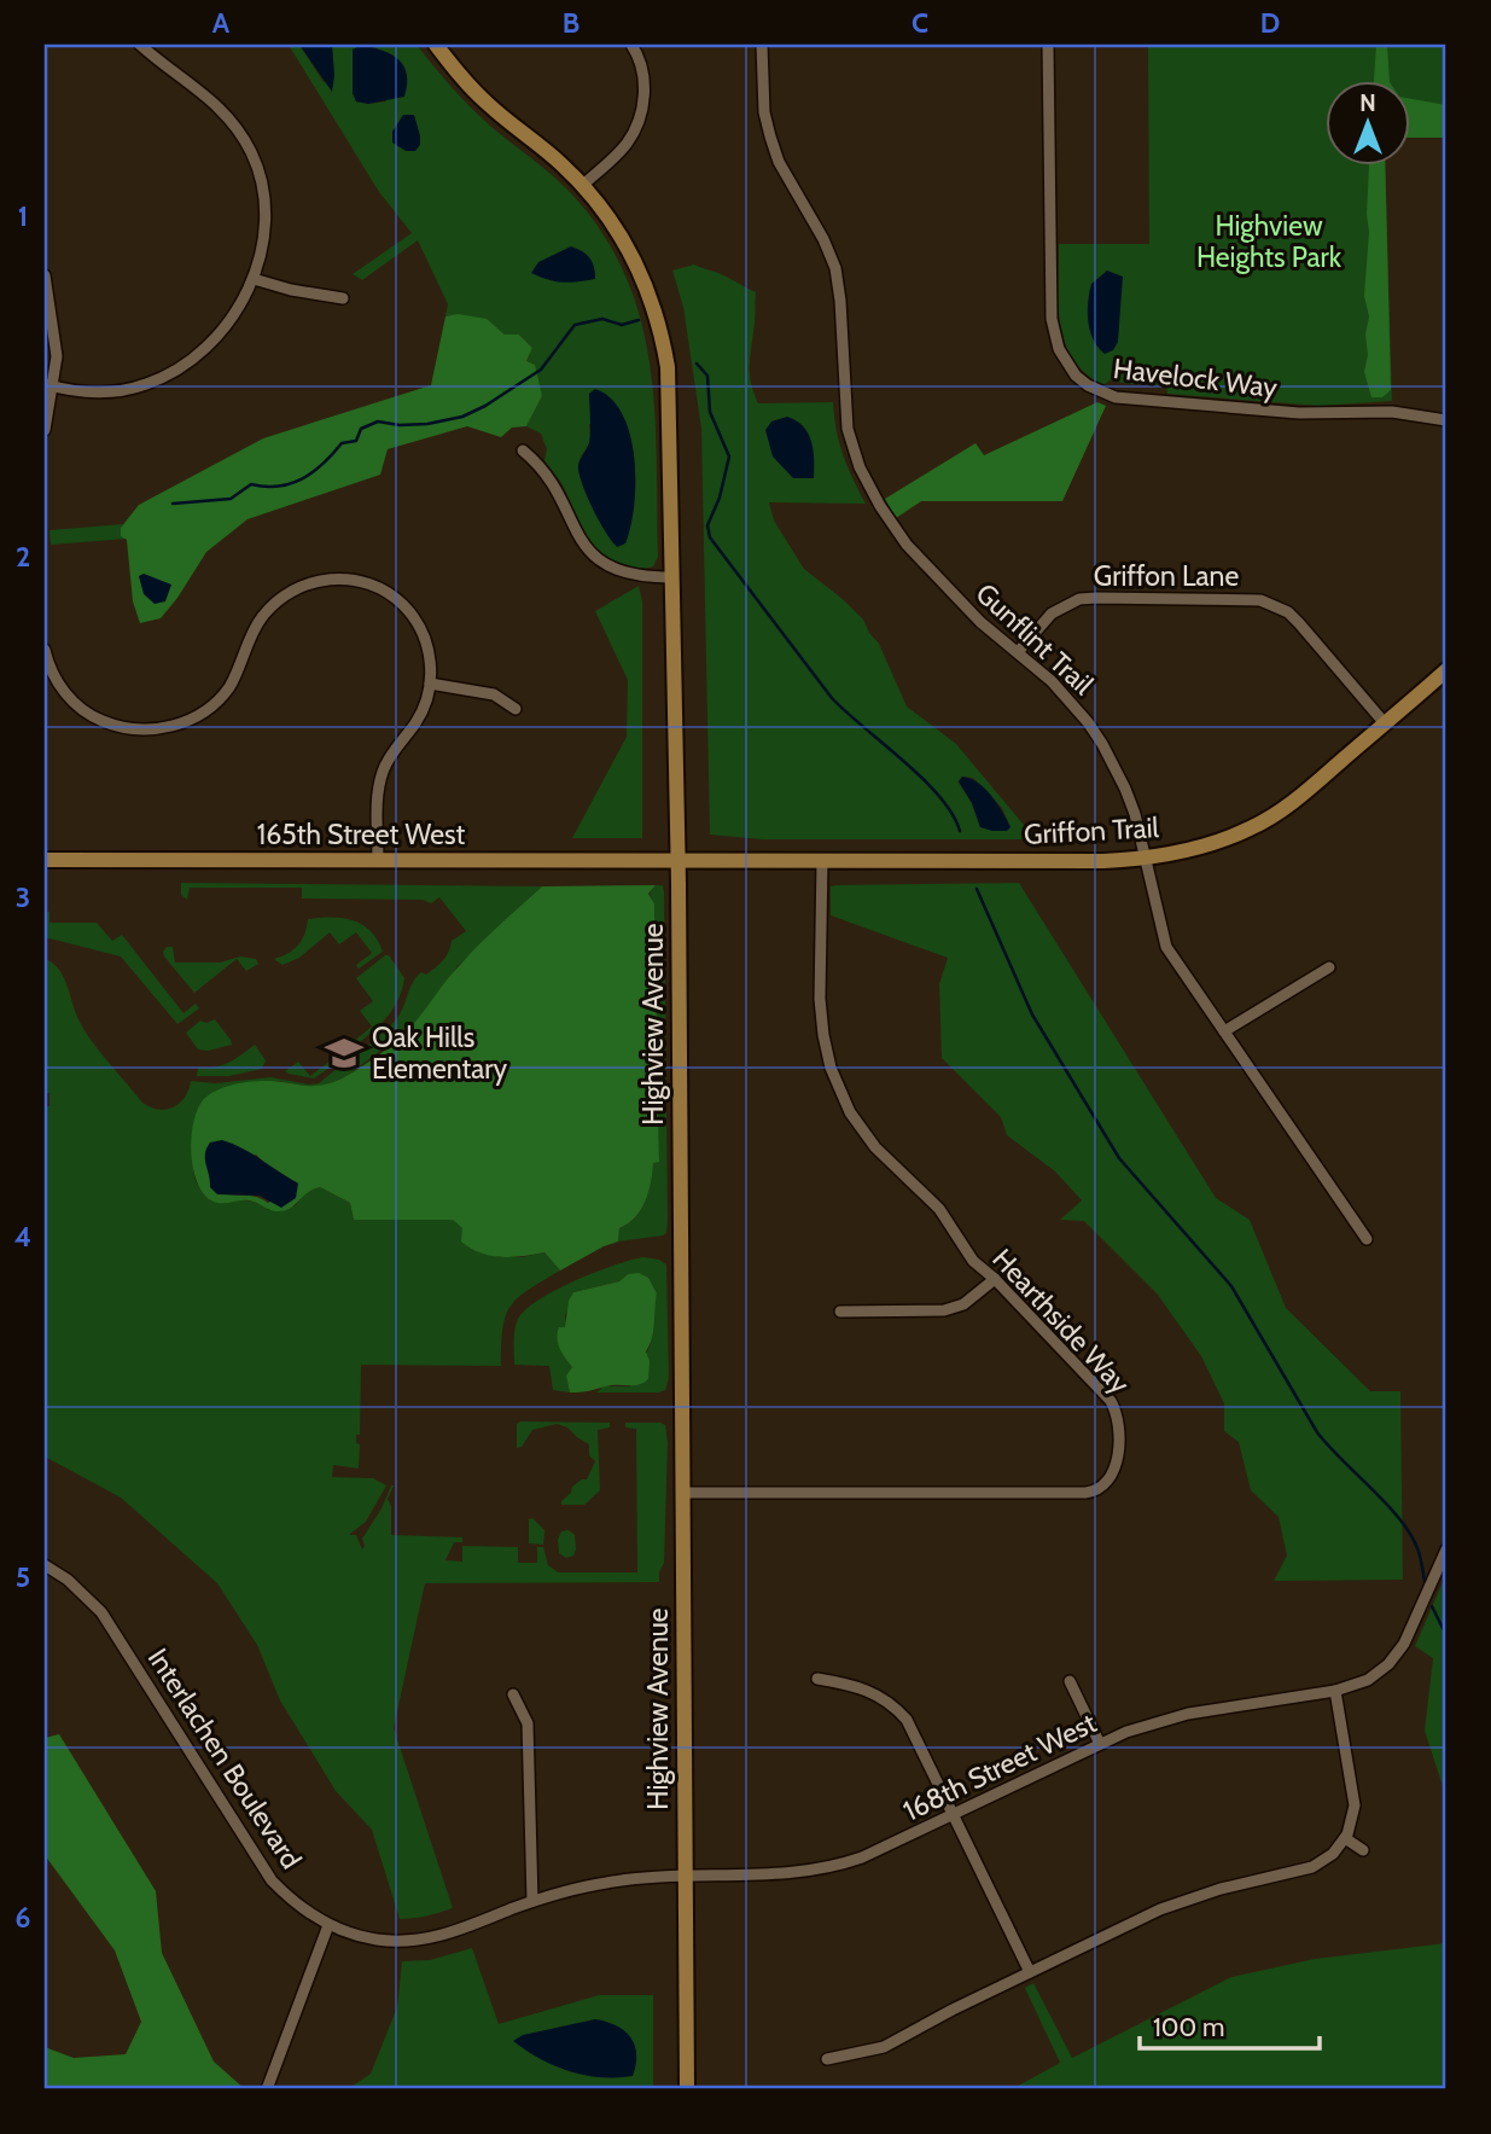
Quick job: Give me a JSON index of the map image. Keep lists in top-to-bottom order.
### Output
{
  "streets": {
    "street": [
      "Havelock Way",
      "Griffon Lane",
      "Gunflint Trail",
      "Griffon Trail",
      "165th Street West",
      "Highview Avenue",
      "Hearthside Way",
      "Interlachen Boulevard",
      "168th Street West"
    ]
  },
  "crossings": [
    ["Griffon Lane", "Gunflint Trail"],
    ["Griffon Lane", "Griffon Trail"],
    ["Gunflint Trail", "Griffon Trail"],
    ["Griffon Trail", "165th Street West"],
    ["Griffon Trail", "Highview Avenue"],
    ["Griffon Trail", "Hearthside Way"],
    ["165th Street West", "Highview Avenue"],
    ["Highview Avenue", "Hearthside Way"],
    ["Highview Avenue", "Interlachen Boulevard"],
    ["Highview Avenue", "168th Street West"],
    ["Interlachen Boulevard", "168th Street West"]
  ],
  "parks": ["Highview Heights Park"],
  "places": {
    "school or university": ["Oak Hills Elementary"]
  },
  "scale_bar": "100 m",
  "north": "top",
  "grid": {
    "columns": [
      "A",
      "B",
      "C",
      "D"
    ],
    "rows": [
      "1",
      "2",
      "3",
      "4",
      "5",
      "6"
    ]
  }
}
